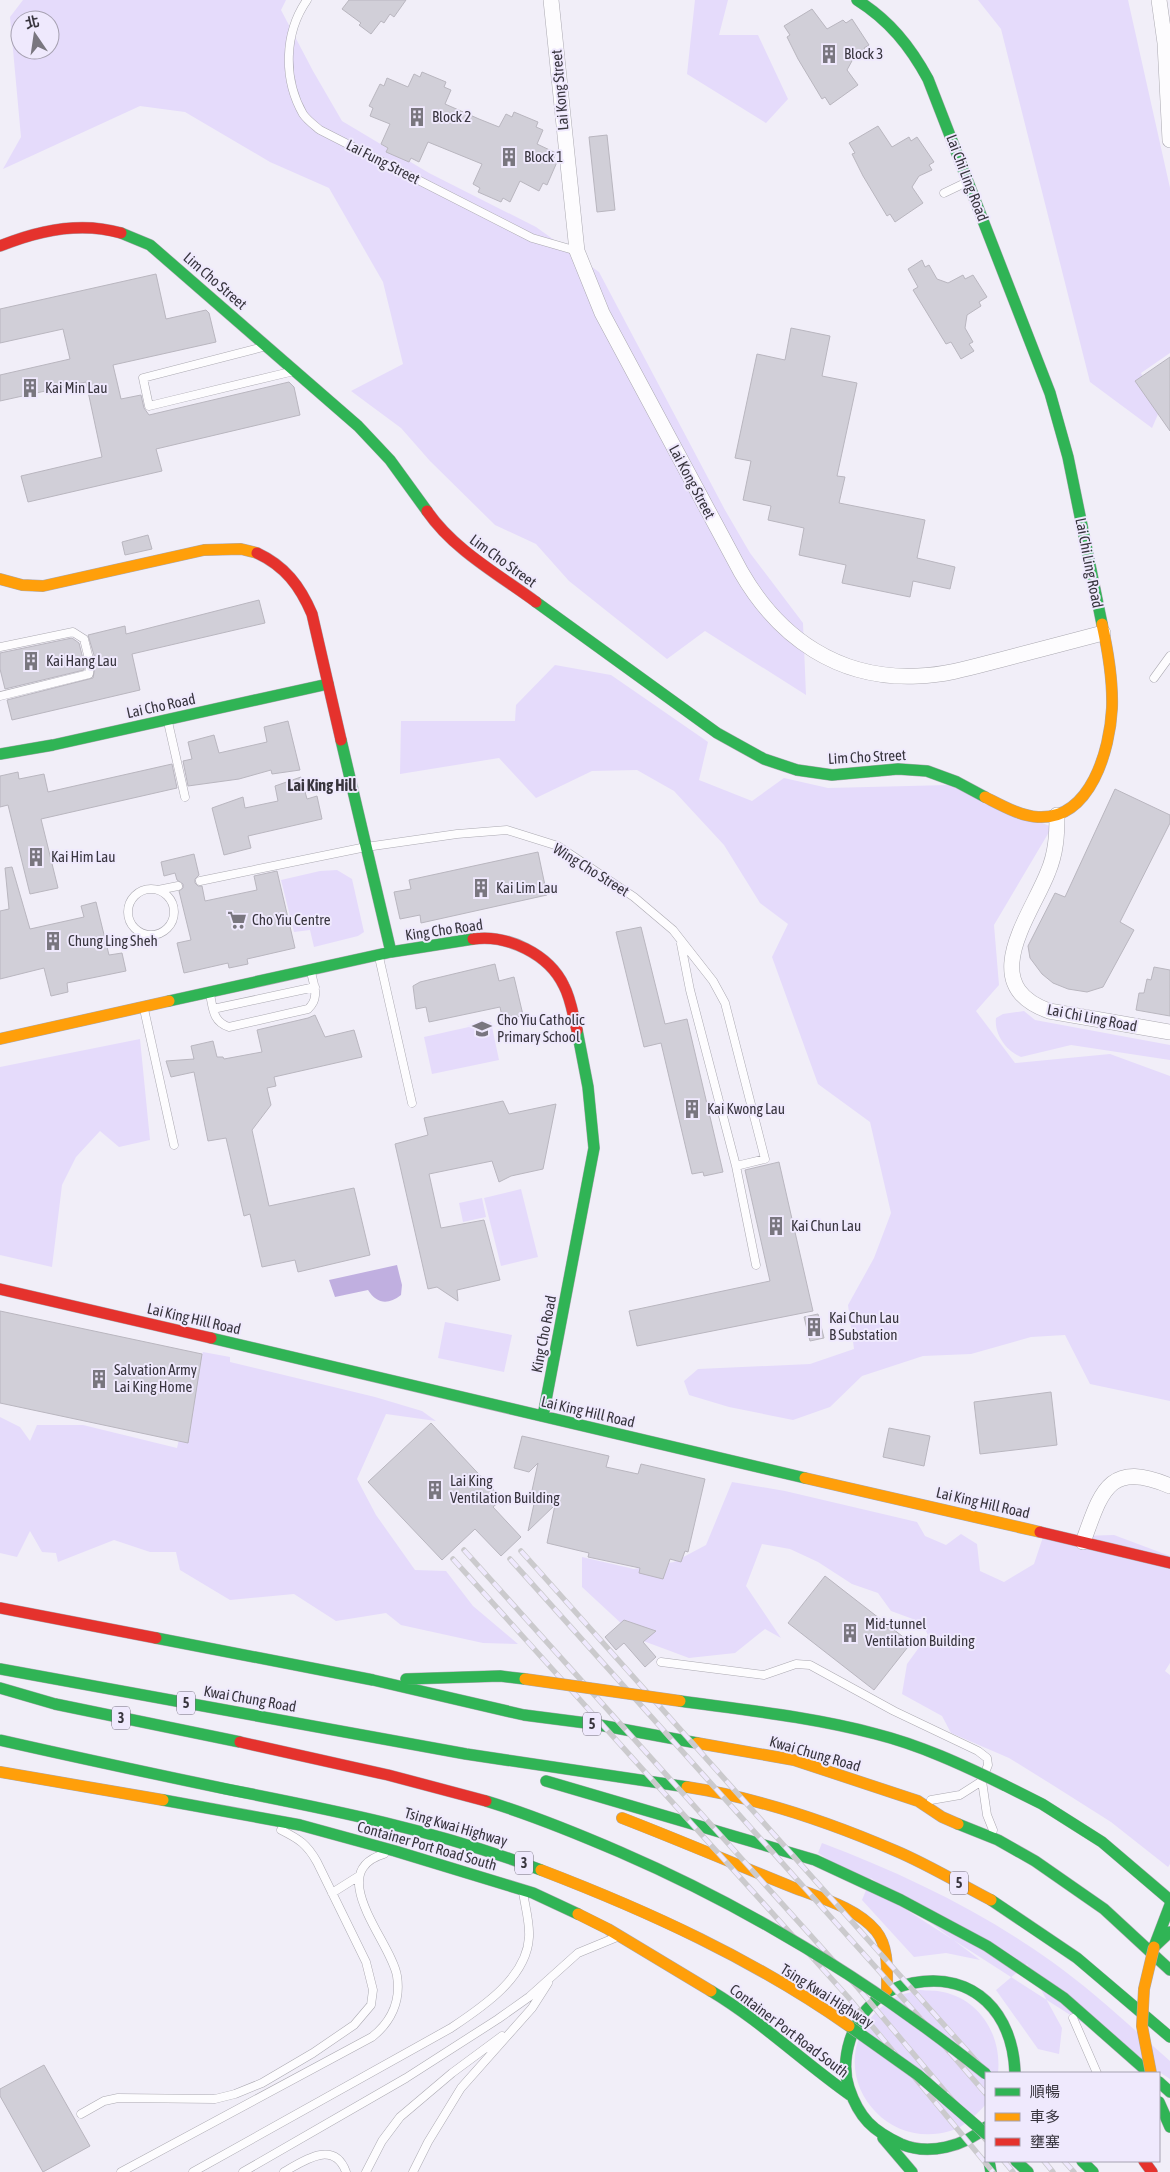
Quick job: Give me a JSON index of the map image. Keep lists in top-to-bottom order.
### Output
{
  "streets": {
    "main road": [
      "Lai Chi Ling Road",
      "Lim Cho Street",
      "Lai Cho Road",
      "King Cho Road",
      "Lai King Hill Road",
      "Kwai Chung Road",
      "5",
      "3",
      "Tsing Kwai Highway",
      "Container Port Road South"
    ],
    "street": ["Lai Kong Street"],
    "lane": ["Lai Fung Street", "Wing Cho Street"]
  },
  "crossings": [
    ["Lai Kong Street", "Lai Fung Street"],
    ["Lai Kong Street", "Lai Chi Ling Road"],
    ["Lai Chi Ling Road", "Lim Cho Street"],
    ["King Cho Road", "Lai King Hill Road"],
    ["Tsing Kwai Highway", "Container Port Road South"]
  ],
  "districts": ["Lai King Hill"],
  "places": {
    "building": [
      "Block 3",
      "Block 2",
      "Block 1",
      "Kai Min Lau",
      "Kai Hang Lau",
      "Kai Him Lau",
      "Kai Lim Lau",
      "Chung Ling Sheh",
      "Kai Kwong Lau",
      "Kai Chun Lau",
      "Kai Chun Lau B Substation",
      "Salvation Army Lai King Home",
      "Lai King Ventilation Building",
      "Mid-tunnel Ventilation Building"
    ],
    "supermarket": ["Cho Yiu Centre"],
    "school or university": ["Cho Yiu Catholic Primary School"]
  },
  "legend": ["順暢", "車多", "壅塞"],
  "north": "top"
}
